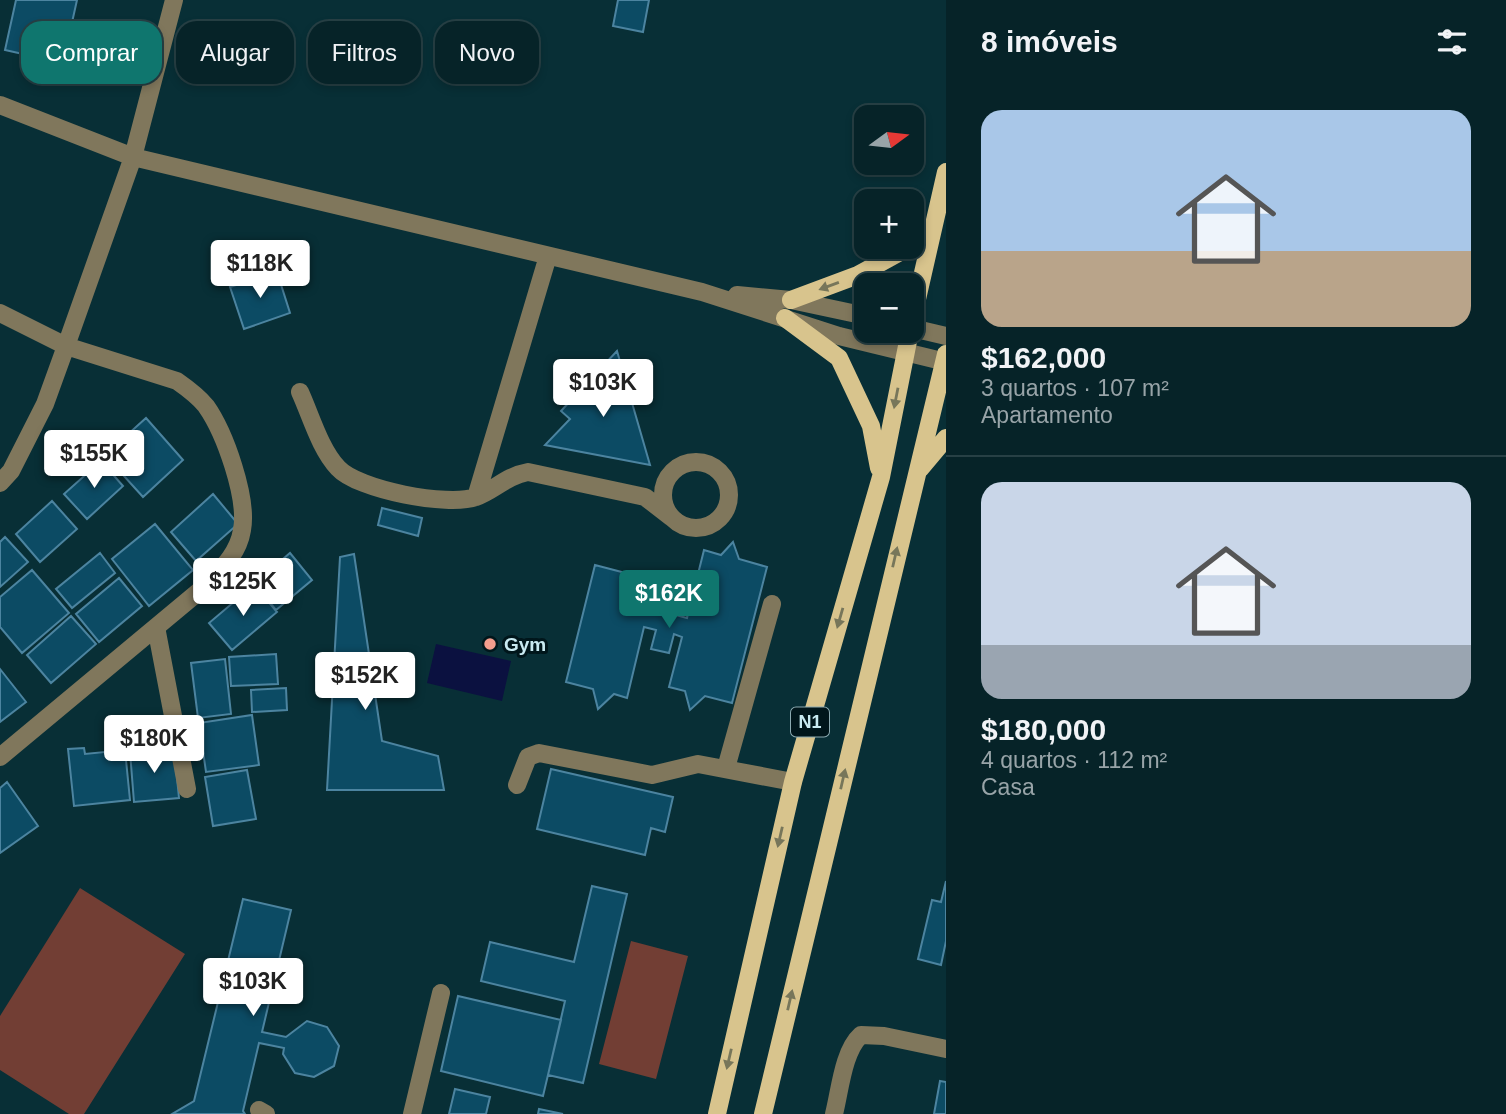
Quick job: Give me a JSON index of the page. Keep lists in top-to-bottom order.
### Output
{
  "streets": {
    "main road": ["N1"]
  },
  "places": ["Gym"],
  "north": "right",
  "page": {
    "heading": "8 imóveis",
    "chip": [
      "Comprar",
      "Alugar",
      "Filtros",
      "Novo"
    ],
    "list": [
      {
        "name": "$162,000",
        "note": "3 quartos · 107 m² · Apartamento"
      },
      {
        "name": "$180,000",
        "note": "4 quartos · 112 m² · Casa"
      }
    ],
    "map_buttons": ["+", "−"],
    "price": [
      "$118K",
      "$103K",
      "$155K",
      "$125K",
      "$162K",
      "$152K",
      "$180K",
      "$103K"
    ]
  }
}
